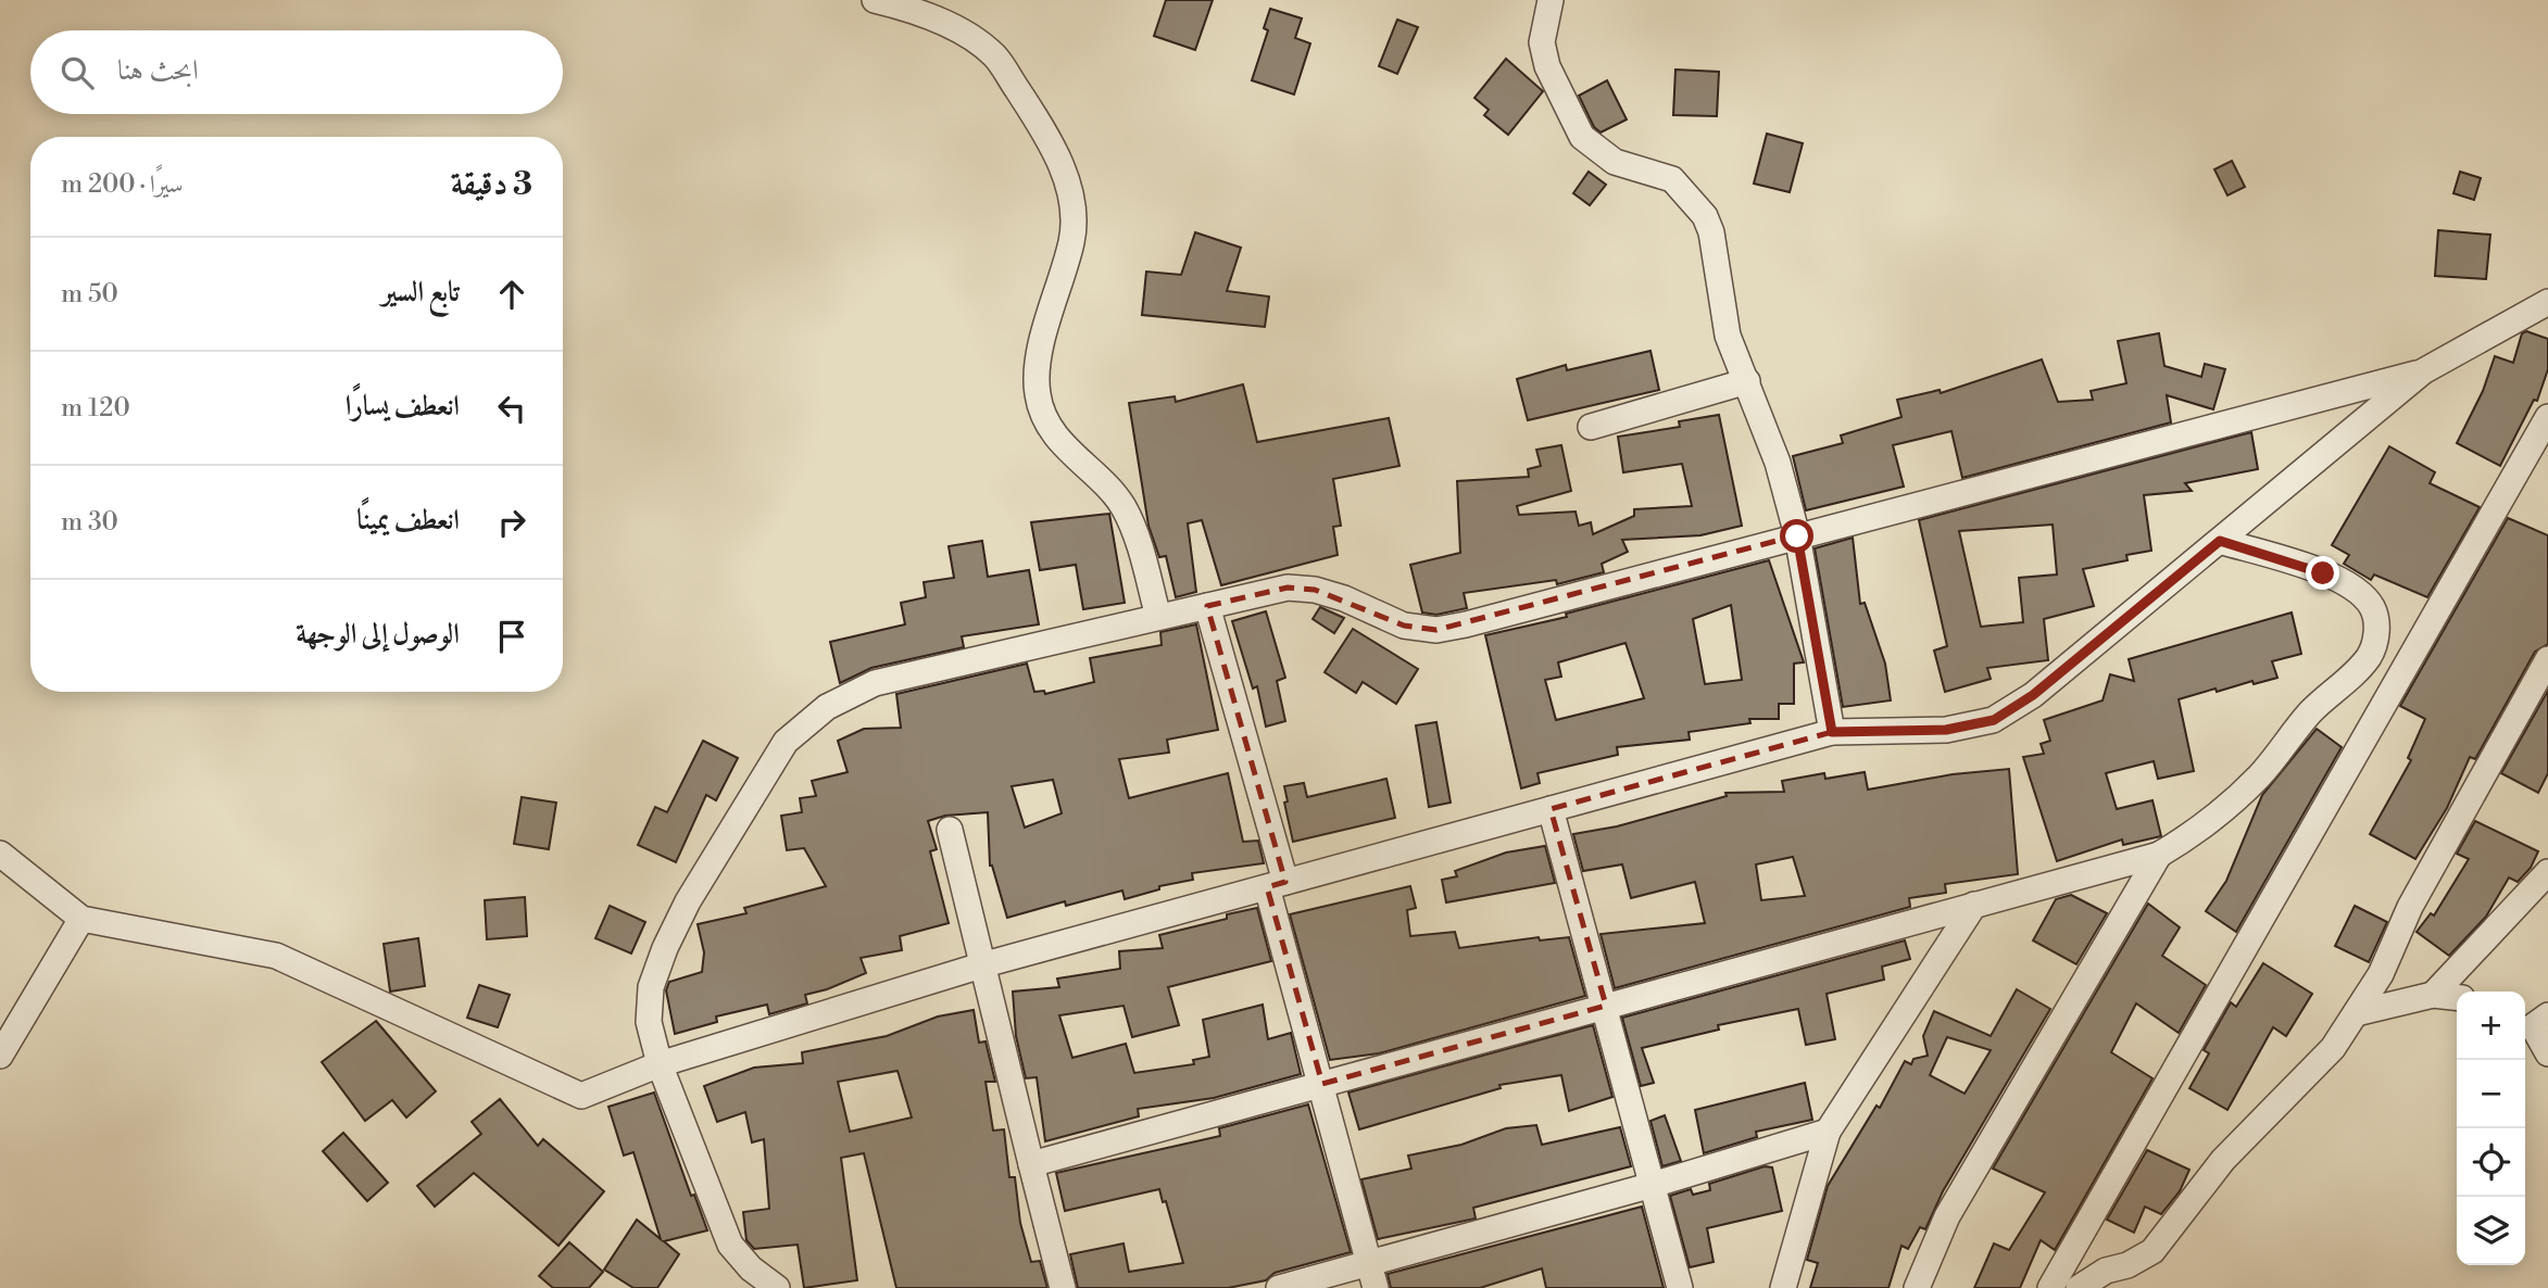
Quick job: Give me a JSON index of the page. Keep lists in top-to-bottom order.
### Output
{
  "page": {
    "search": "ابحث هنا",
    "heading": ["3 دقيقة", "سيرًا · 200 m"],
    "list": [
      ["تابع السير", "50 m"],
      ["انعطف يسارًا", "120 m"],
      ["انعطف يمينًا", "30 m"],
      "الوصول إلى الوجهة"
    ],
    "map_buttons": ["+", "−"]
  }
}
